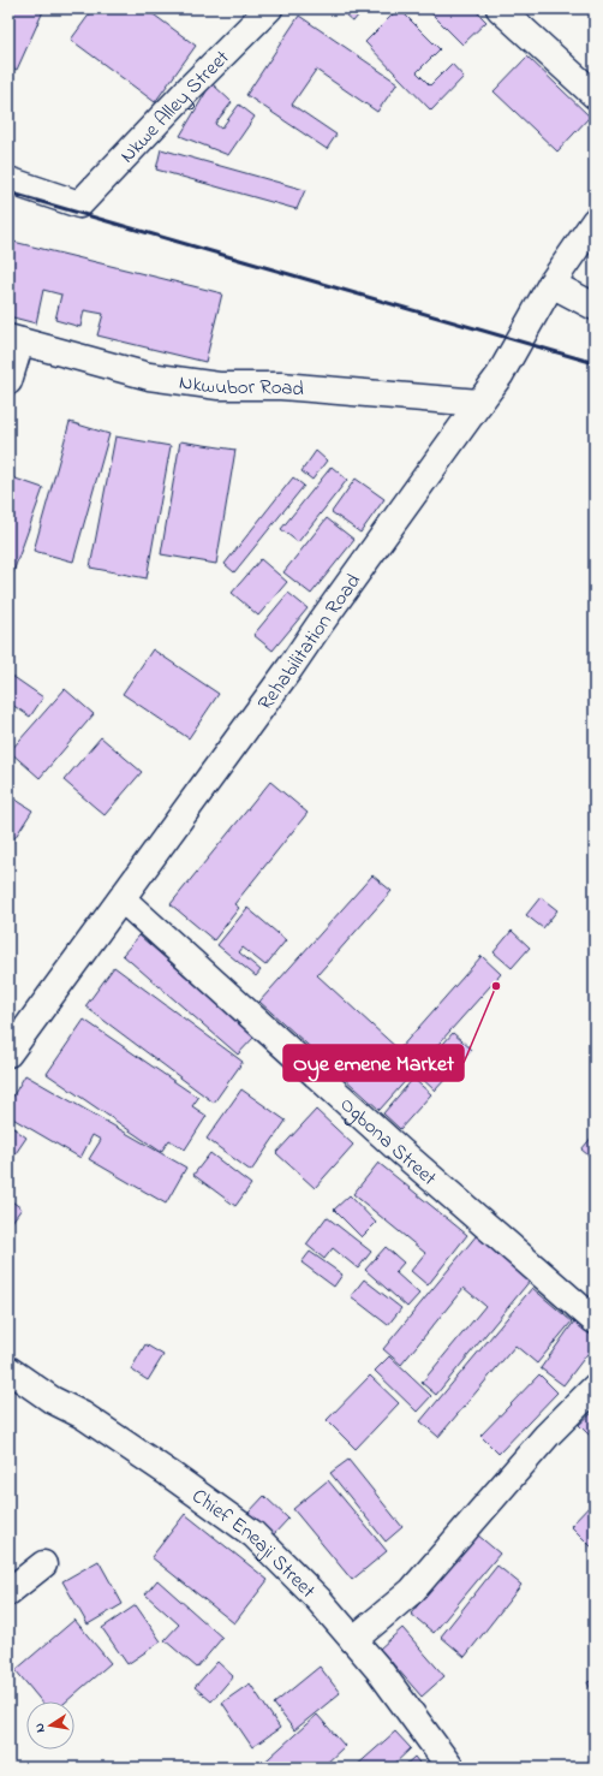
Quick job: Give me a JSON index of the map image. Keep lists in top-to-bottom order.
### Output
{
  "streets": {
    "street": [
      "Nkwe Alley Street",
      "Nkwubor Road",
      "Rehabilitation Road",
      "Ogbona Street",
      "Chief Eneaji Street"
    ]
  },
  "crossings": [
    ["Nkwubor Road", "Rehabilitation Road"],
    ["Rehabilitation Road", "Ogbona Street"]
  ],
  "places": ["Oye emene Market"],
  "north": "left"
}
